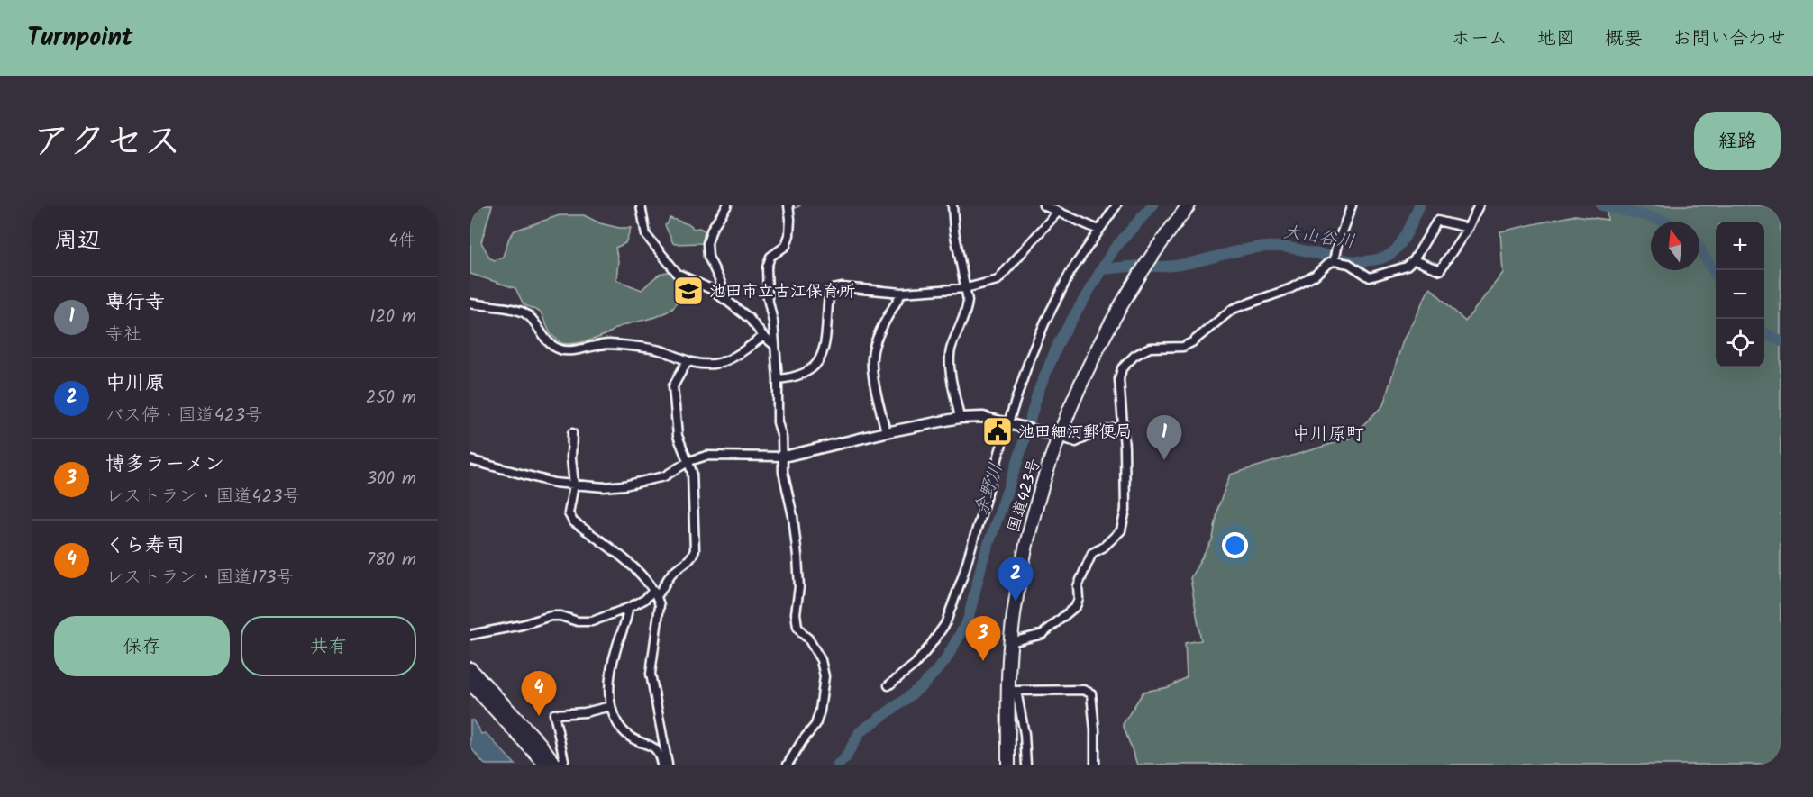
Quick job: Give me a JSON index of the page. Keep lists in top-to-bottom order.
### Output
{
  "streets": {
    "highway": ["国道423号"]
  },
  "districts": ["中川原町"],
  "water": ["大山谷川", "余野川"],
  "places": {
    "school or university": ["池田市立古江保育所"],
    "public building": ["池田細河郵便局"]
  },
  "north": "top",
  "page": {
    "header": "Turnpoint",
    "nav": [
      "ホーム",
      "地図",
      "概要",
      "お問い合わせ"
    ],
    "title": "アクセス",
    "buttons": [
      "経路",
      ["保存", "共有"]
    ],
    "heading": ["周辺", "4件"],
    "map_buttons": ["+", "−"],
    "list": [
      {
        "mark": "1",
        "name": "専行寺",
        "note": "寺社",
        "value": "120 m"
      },
      {
        "mark": "2",
        "name": "中川原",
        "note": "バス停 · 国道423号",
        "value": "250 m"
      },
      {
        "mark": "3",
        "name": "博多ラーメン",
        "note": "レストラン · 国道423号",
        "value": "300 m"
      },
      {
        "mark": "4",
        "name": "くら寿司",
        "note": "レストラン · 国道173号",
        "value": "780 m"
      }
    ],
    "pins": [
      "1",
      "2",
      "3",
      "4"
    ]
  }
}
